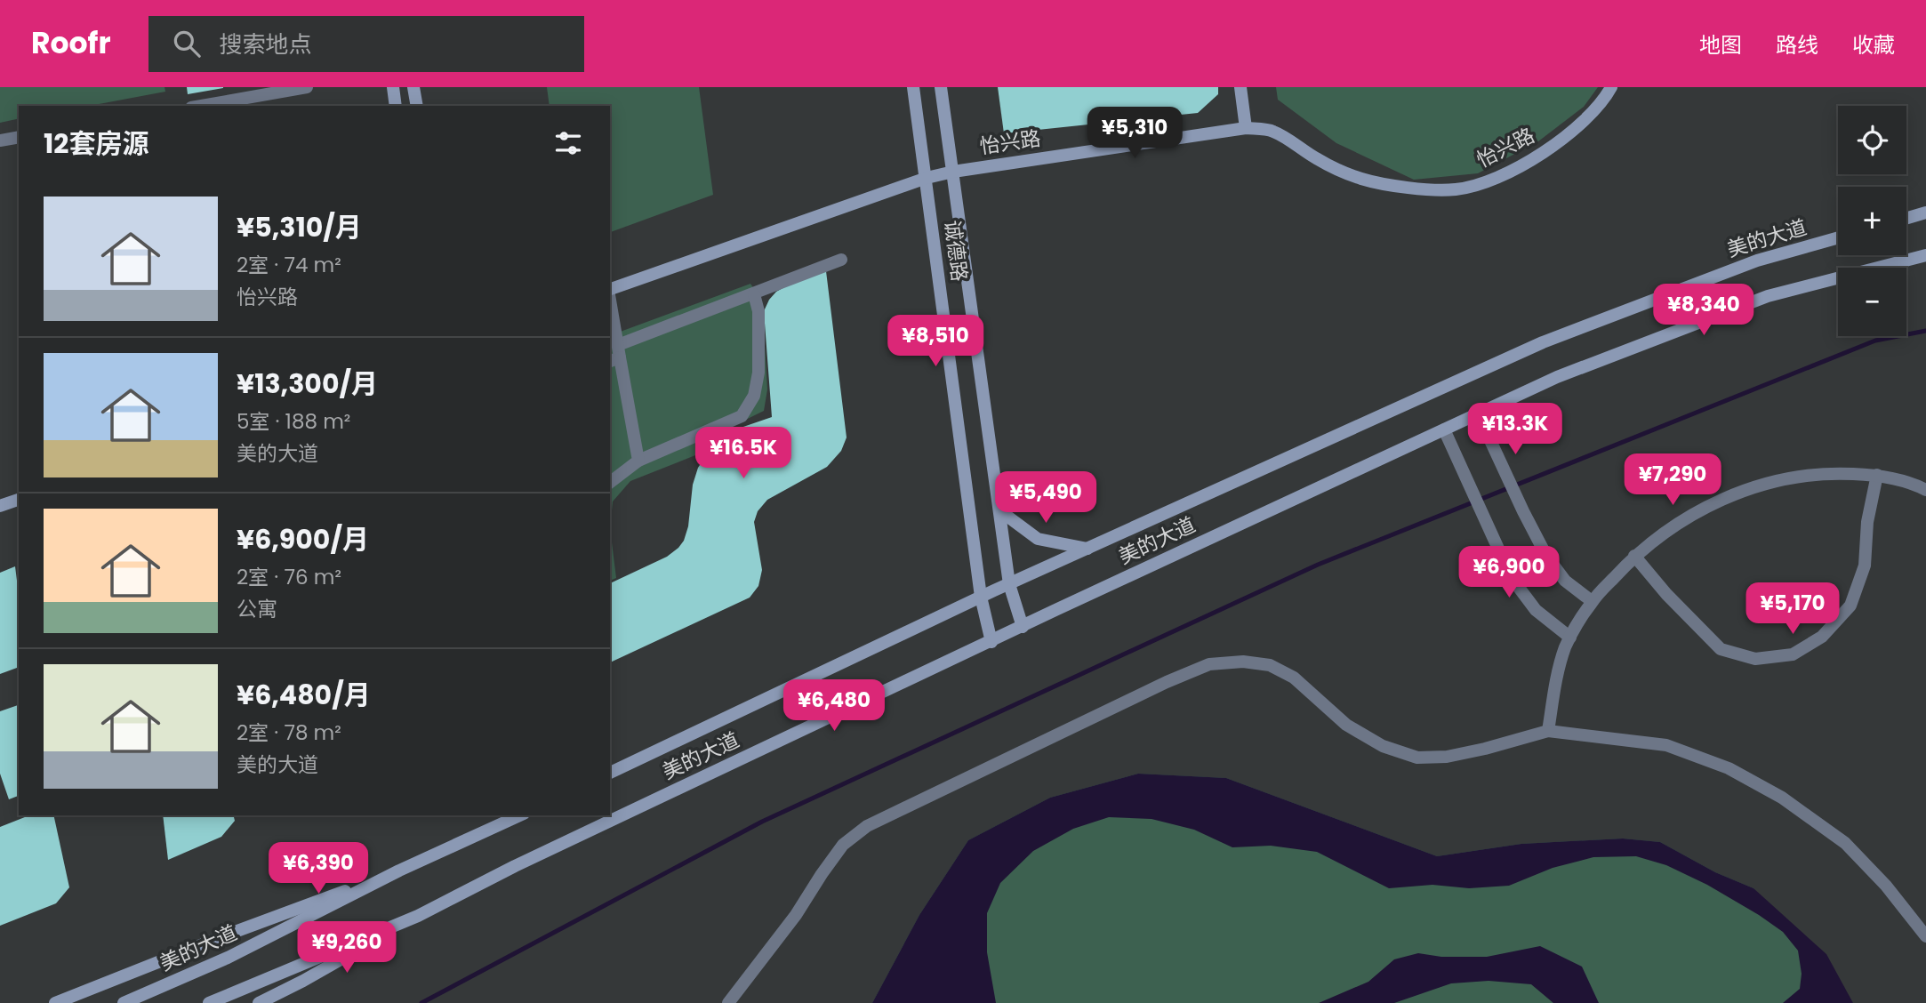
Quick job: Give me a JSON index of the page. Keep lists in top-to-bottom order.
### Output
{
  "streets": {
    "main road": ["怡兴路", "美的大道", "诚德路"]
  },
  "crossings": [
    ["怡兴路", "诚德路"],
    ["美的大道", "诚德路"]
  ],
  "page": {
    "header": "Roofr",
    "search": "搜索地点",
    "nav": ["地图", "路线", "收藏"],
    "map_buttons": ["+", "−"],
    "heading": "12套房源",
    "price": [
      "¥5,310",
      "¥8,340",
      "¥8,510",
      "¥13.3K",
      "¥16.5K",
      "¥7,290",
      "¥5,490",
      "¥6,900",
      "¥5,170",
      "¥6,480",
      "¥6,390",
      "¥9,260"
    ],
    "list": [
      {
        "name": "¥5,310/月",
        "note": "2室 · 74 m² · 怡兴路"
      },
      {
        "name": "¥13,300/月",
        "note": "5室 · 188 m² · 美的大道"
      },
      {
        "name": "¥6,900/月",
        "note": "2室 · 76 m² · 公寓"
      },
      {
        "name": "¥6,480/月",
        "note": "2室 · 78 m² · 美的大道"
      }
    ]
  }
}
